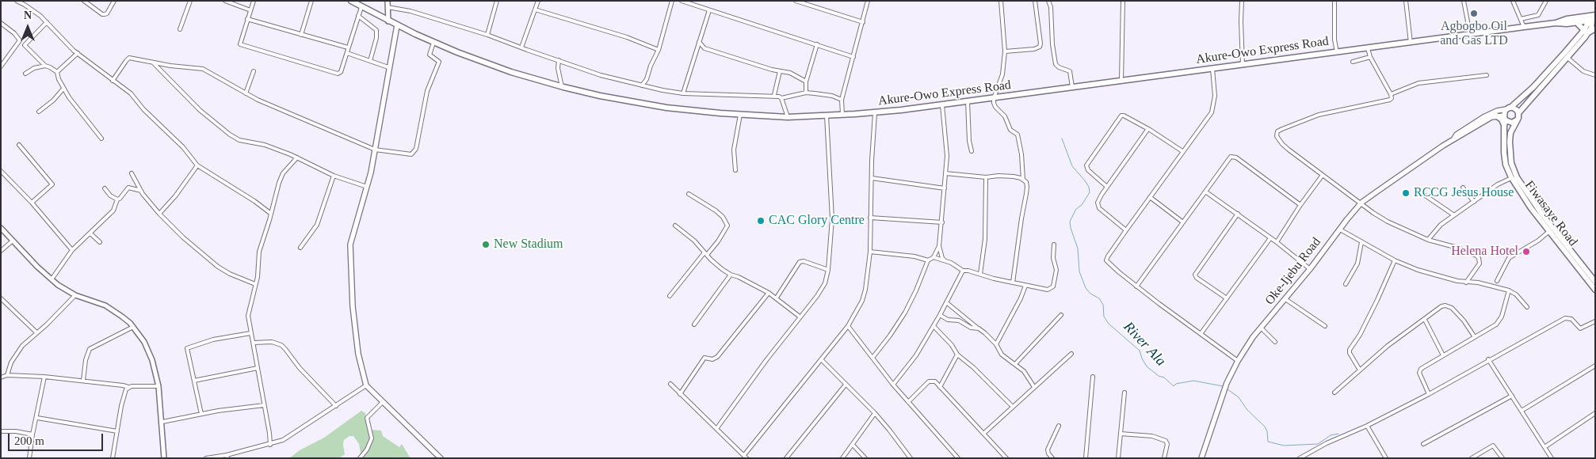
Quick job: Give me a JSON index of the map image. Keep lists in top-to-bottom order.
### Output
{
  "streets": {
    "main road": ["Akure-Owo Express Road", "Fiwasaye Road", "Oke-Ijebu Road"]
  },
  "water": ["River Ala"],
  "places": [
    "Agbogbo Oil and Gas LTD",
    "RCCG Jesus House",
    "CAC Glory Centre",
    "New Stadium",
    "Helena Hotel"
  ],
  "scale_bar": "200 m",
  "north": "top"
}
